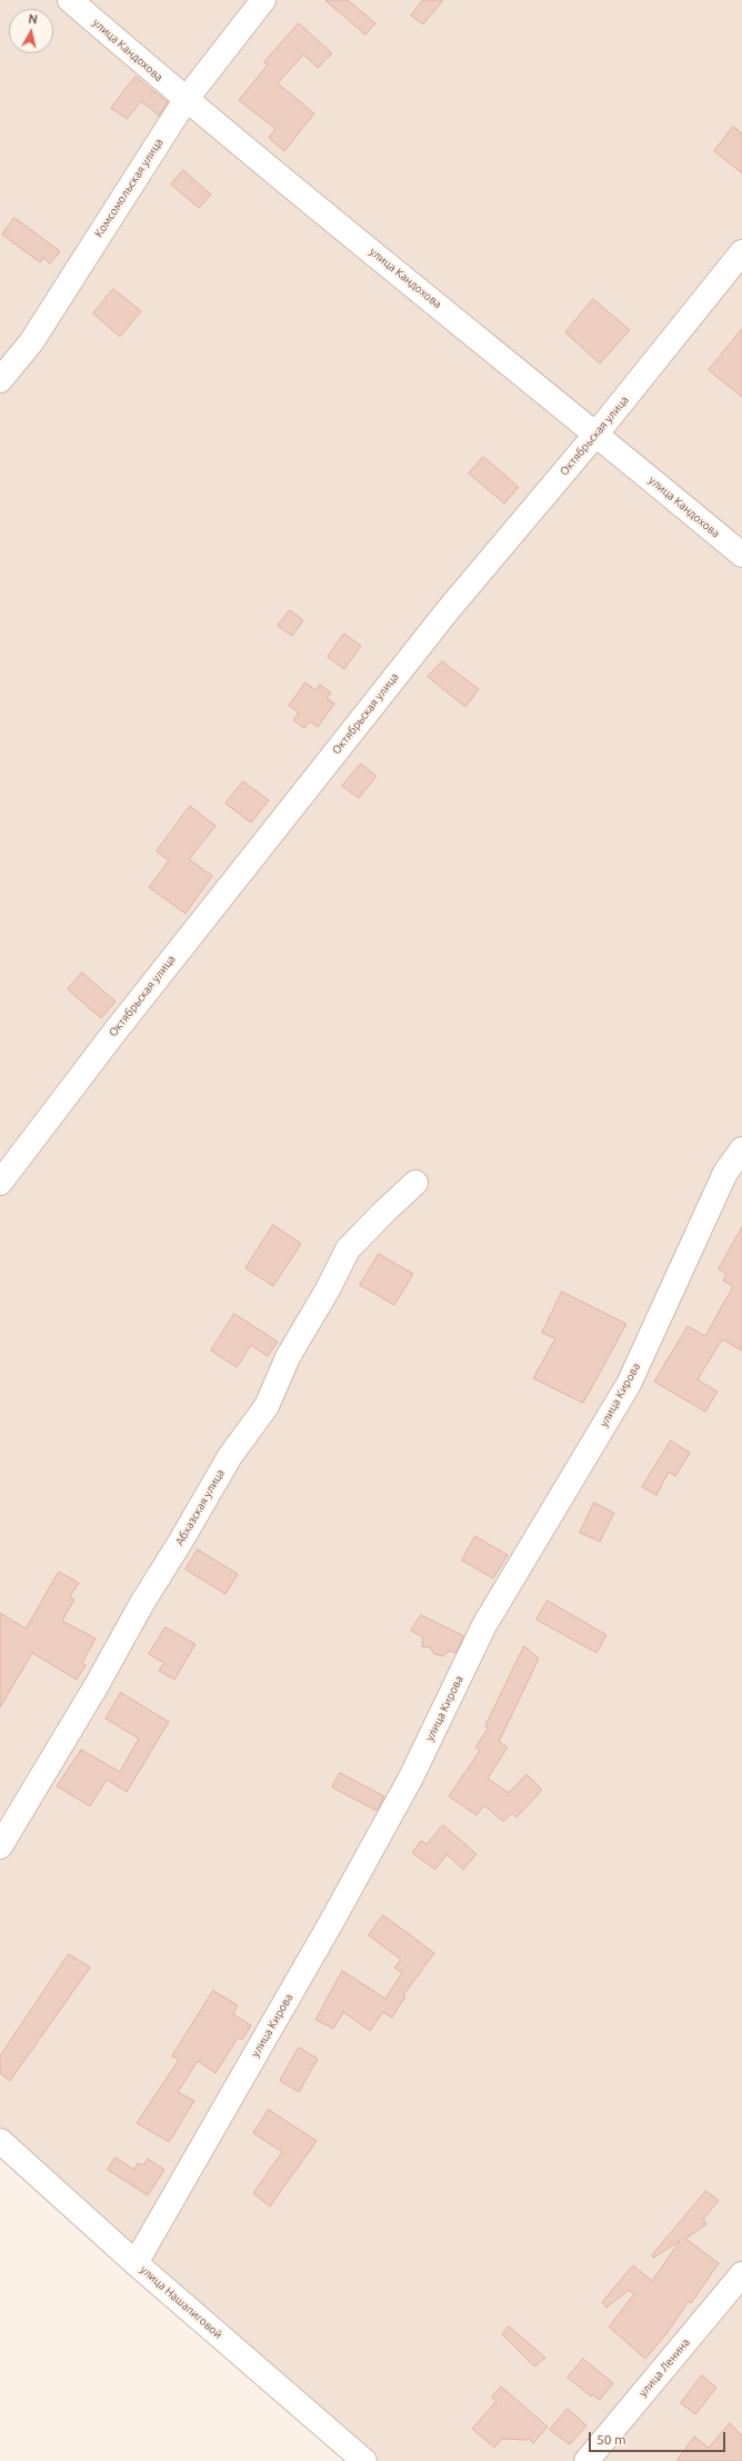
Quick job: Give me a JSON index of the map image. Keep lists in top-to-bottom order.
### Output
{
  "streets": {
    "street": [
      "улица Кандохова",
      "Комсомольская улица",
      "Октябрьская улица",
      "улица Кирова",
      "Абхазская улица",
      "улица Нашапиговой",
      "улица Ленина"
    ]
  },
  "crossings": [
    ["улица Кандохова", "Комсомольская улица"],
    ["улица Кандохова", "Октябрьская улица"],
    ["улица Кирова", "улица Нашапиговой"]
  ],
  "scale_bar": "50 m",
  "north": "top"
}
